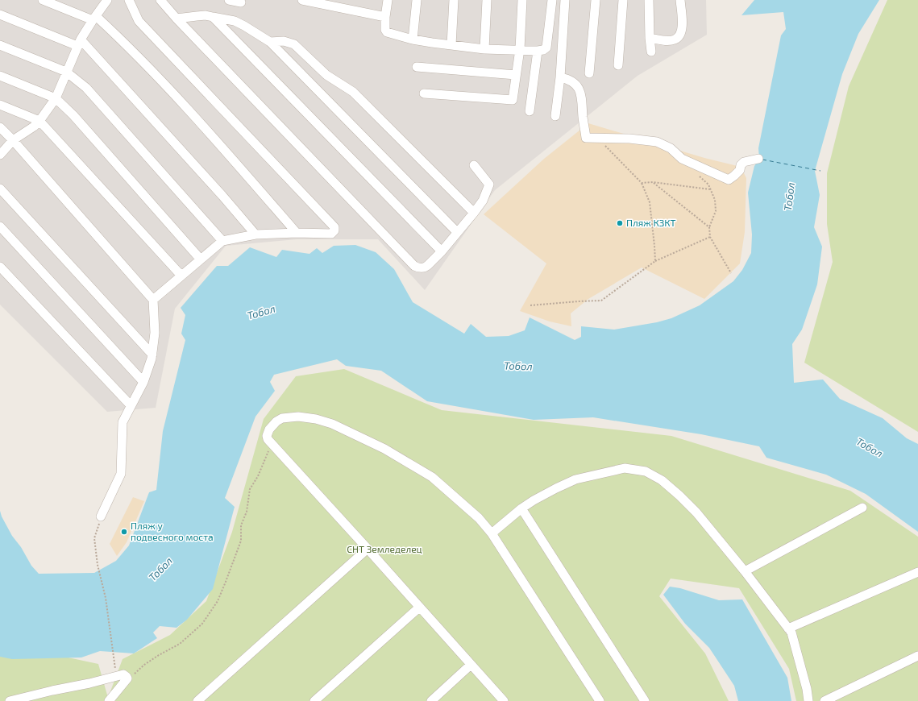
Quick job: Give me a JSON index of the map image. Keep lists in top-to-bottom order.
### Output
{
  "water": ["Тобол"],
  "parks": ["СНТ Земледелец"],
  "places": ["Пляж КЗКТ", "Пляж у подвесного моста"]
}
